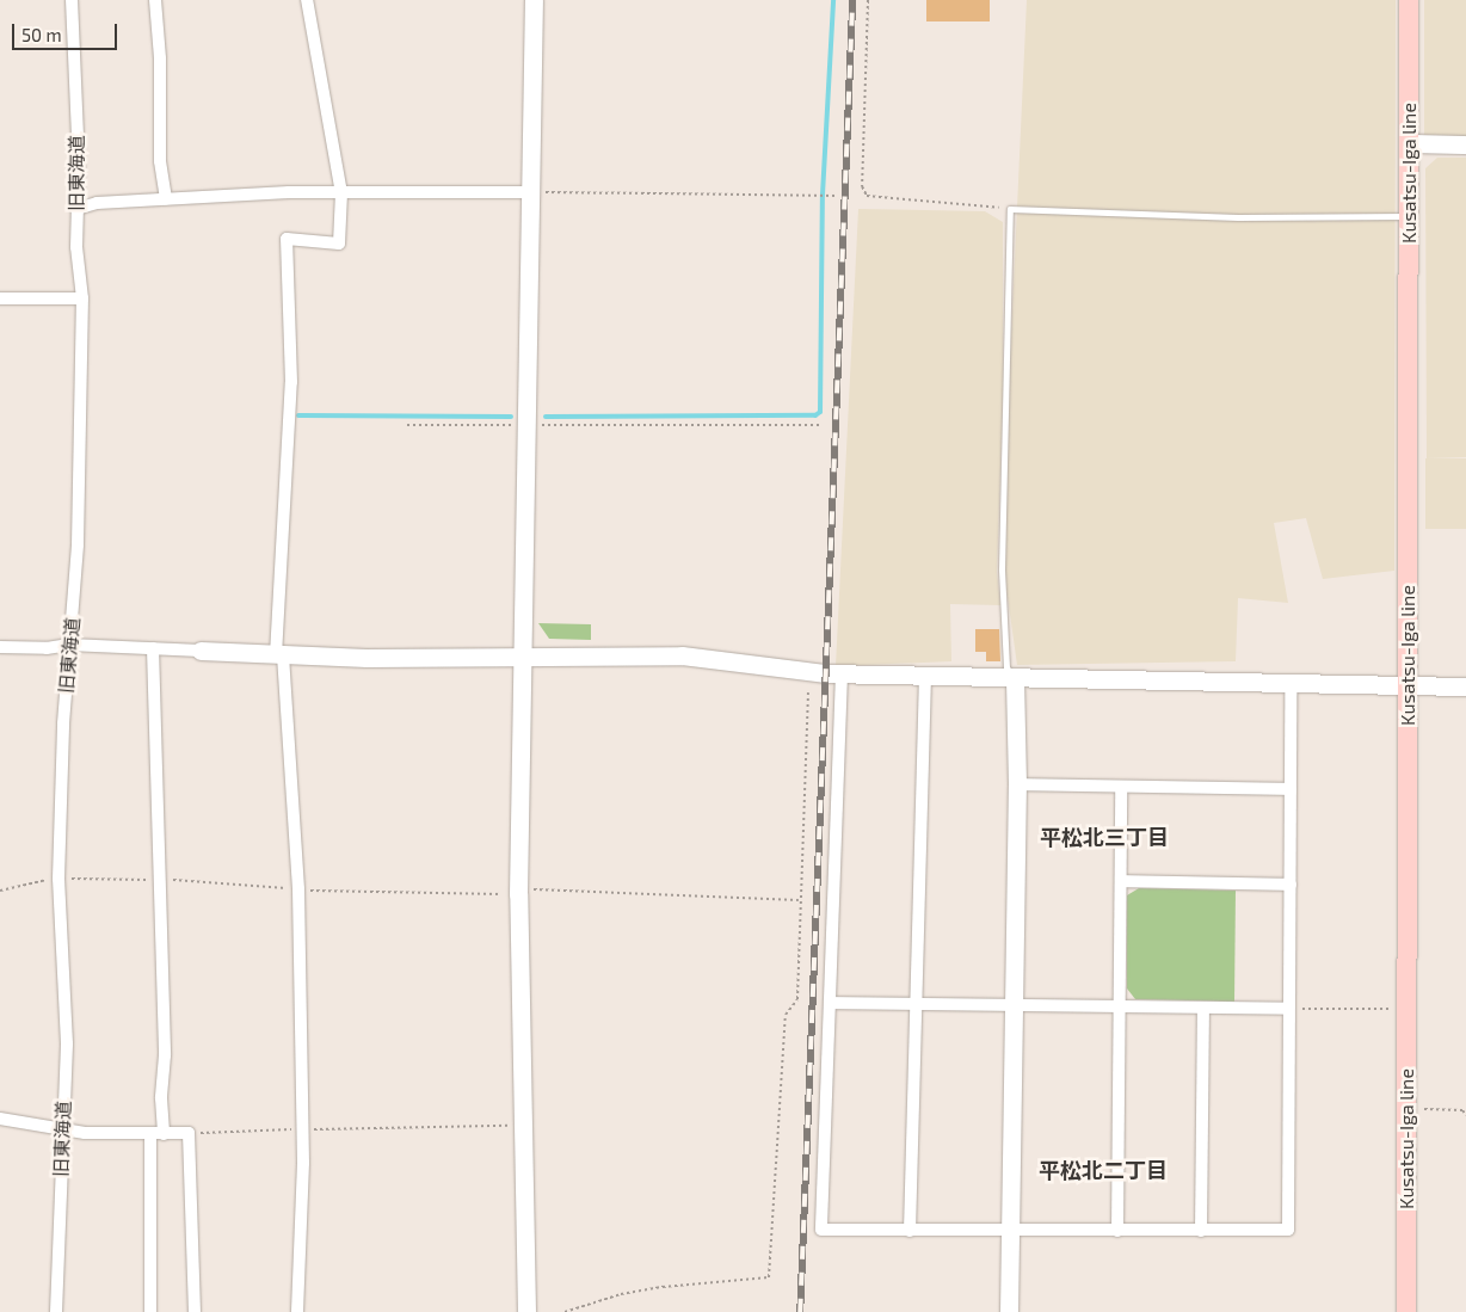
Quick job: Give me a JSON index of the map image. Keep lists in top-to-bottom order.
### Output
{
  "streets": {
    "main road": ["Kusatsu-Iga line"],
    "street": ["旧東海道"]
  },
  "districts": ["平松北三丁目", "平松北二丁目"],
  "scale_bar": "50 m"
}
